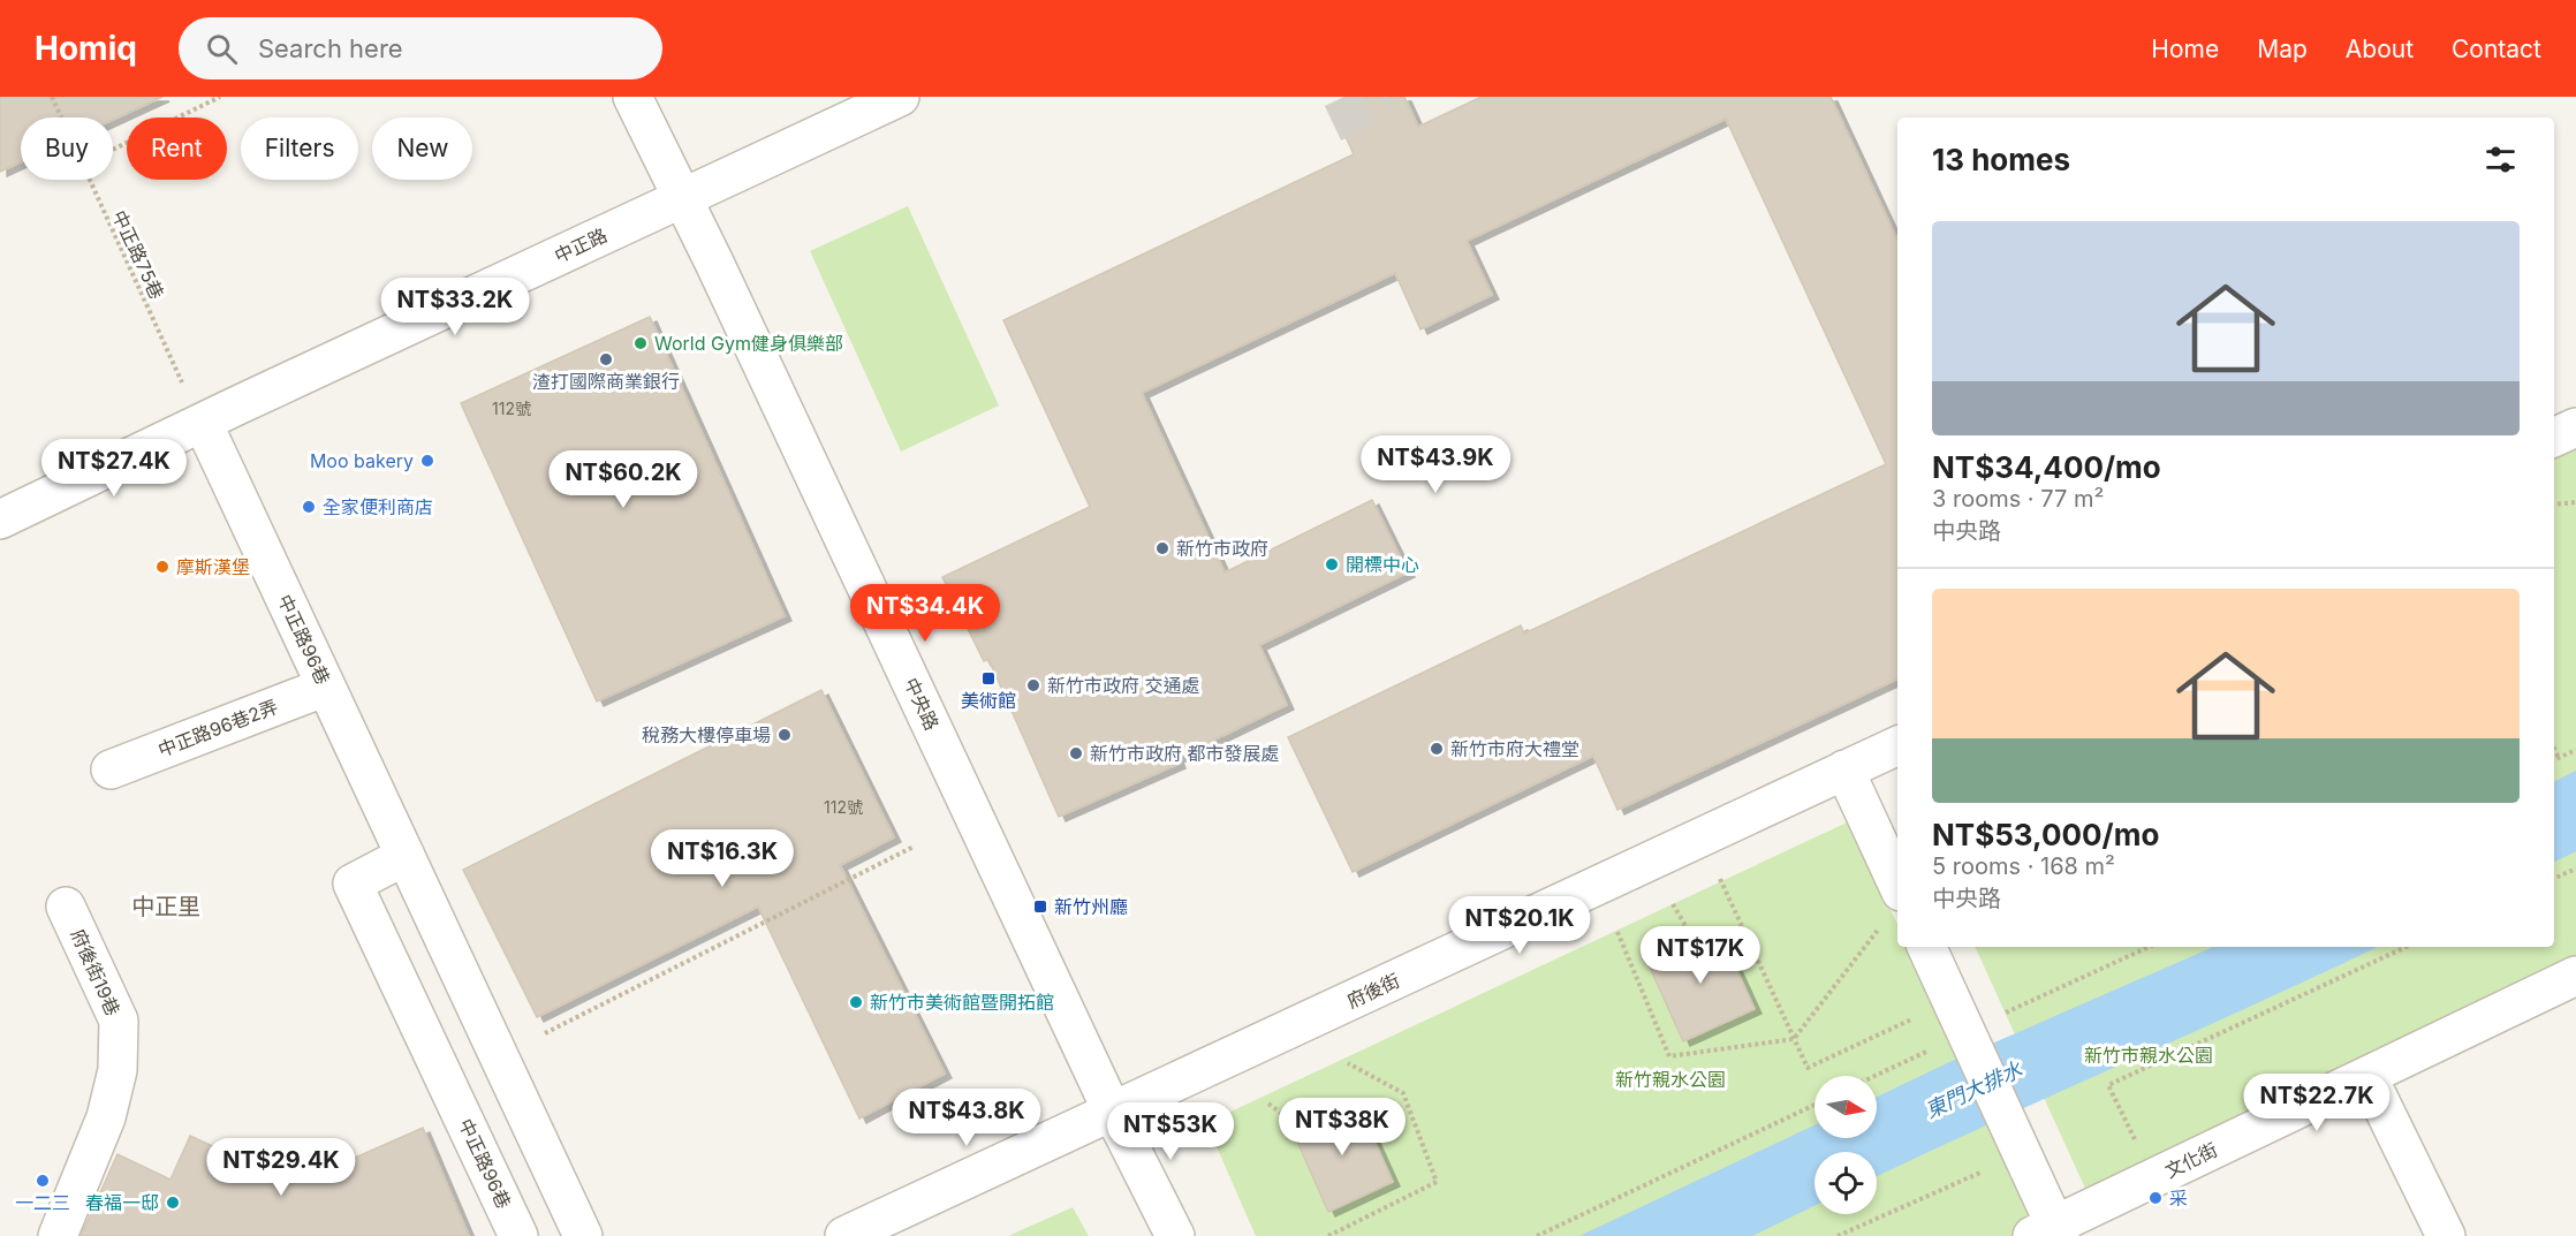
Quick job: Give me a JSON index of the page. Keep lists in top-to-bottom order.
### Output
{
  "streets": {
    "street": [
      "中正路",
      "中正路96巷",
      "中央路",
      "中正路96巷2弄",
      "府後街19巷",
      "府後街",
      "文化街"
    ],
    "path": ["中正路75巷"]
  },
  "crossings": [
    ["中正路", "中正路75巷"],
    ["中正路", "中正路96巷"],
    ["中正路", "中央路"],
    ["中正路75巷", "中正路96巷"],
    ["中正路96巷", "中正路96巷2弄"],
    ["中央路", "府後街"]
  ],
  "districts": ["中正里"],
  "water": ["東門大排水"],
  "parks": ["新竹市親水公園", "新竹親水公園"],
  "places": {
    "other": [
      "World Gym健身俱樂部",
      "渣打國際商業銀行",
      "Moo bakery",
      "全家便利商店",
      "新竹市政府",
      "開標中心",
      "摩斯漢堡",
      "新竹市政府 交通處",
      "稅務大樓停車場",
      "新竹市府大禮堂",
      "新竹市政府 都市發展處",
      "新竹市美術館暨開拓館",
      "一二三",
      "采",
      "春福一邸"
    ],
    "transit": ["美術館", "新竹州廳"]
  },
  "house_numbers": ["112號", "112號"],
  "north": "right",
  "page": {
    "header": "Homiq",
    "search": "Search here",
    "nav": [
      "Home",
      "Map",
      "About",
      "Contact"
    ],
    "chip": [
      "Buy",
      "Rent",
      "Filters",
      "New"
    ],
    "heading": "13 homes",
    "list": [
      {
        "name": "NT$34,400/mo",
        "note": "3 rooms · 77 m² · 中央路"
      },
      {
        "name": "NT$53,000/mo",
        "note": "5 rooms · 168 m² · 中央路"
      }
    ],
    "price": [
      "NT$33.2K",
      "NT$43.9K",
      "NT$27.4K",
      "NT$60.2K",
      "NT$34.4K",
      "NT$16.3K",
      "NT$20.1K",
      "NT$17K",
      "NT$22.7K",
      "NT$43.8K",
      "NT$38K",
      "NT$53K",
      "NT$29.4K"
    ]
  }
}
